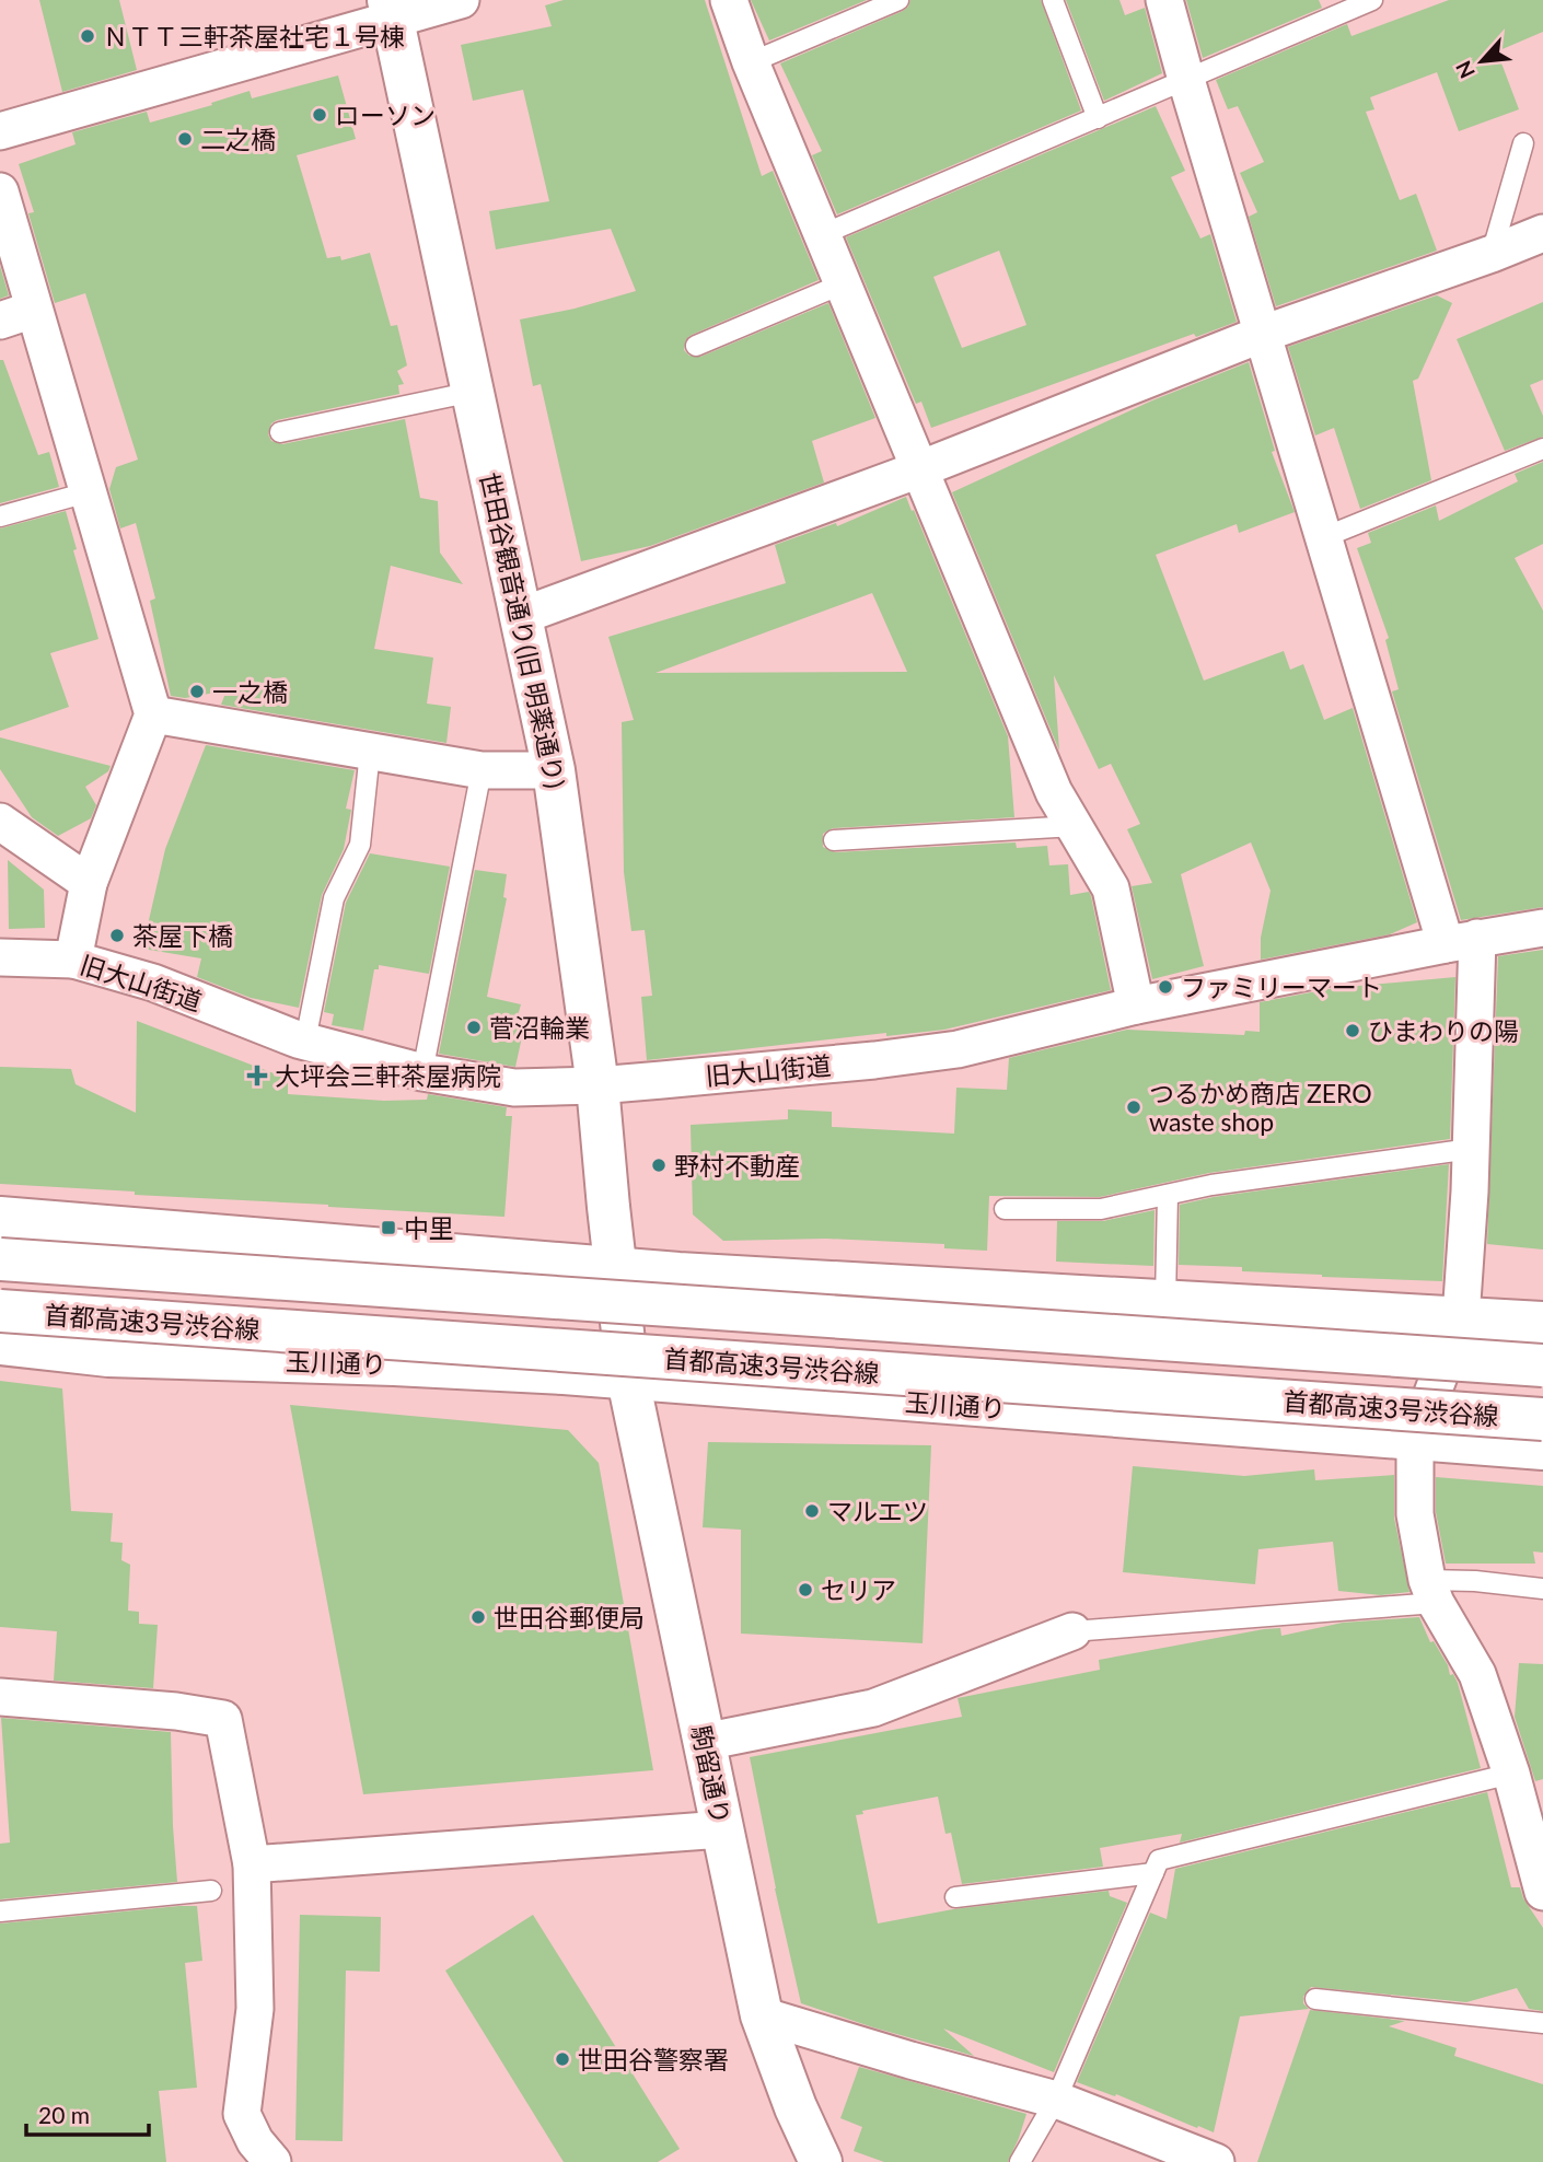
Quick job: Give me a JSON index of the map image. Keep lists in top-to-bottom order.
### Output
{
  "streets": {
    "main road": [
      "世田谷観音通り(旧 明薬通り)",
      "首都高速3号渋谷線",
      "玉川通り",
      "駒留通り"
    ],
    "street": ["旧大山街道"]
  },
  "crossings": [
    ["世田谷観音通り(旧 明薬通り)", "旧大山街道"],
    ["世田谷観音通り(旧 明薬通り)", "駒留通り"],
    ["玉川通り", "駒留通り"]
  ],
  "places": {
    "other": [
      "ＮＴＴ三軒茶屋社宅１号棟",
      "ローソン",
      "二之橋",
      "一之橋",
      "茶屋下橋",
      "ファミリーマート",
      "菅沼輪業",
      "ひまわりの陽",
      "つるかめ商店 ZERO waste shop",
      "野村不動産",
      "マルエツ",
      "セリア",
      "世田谷郵便局",
      "世田谷警察署"
    ],
    "health": ["大坪会三軒茶屋病院"],
    "transit": ["中里"]
  },
  "scale_bar": "20 m",
  "north": "bottom left"
}
